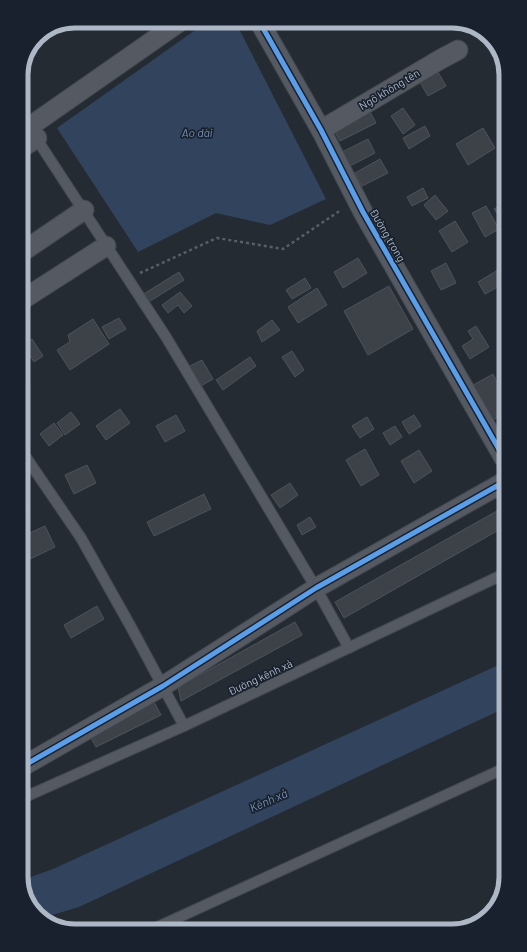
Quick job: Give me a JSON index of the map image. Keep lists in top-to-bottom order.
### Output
{
  "streets": {
    "street": ["Ngõ không tên", "Đường trong"],
    "lane": ["Đường kênh xả"]
  },
  "crossings": [
    ["Ngõ không tên", "Đường trong"]
  ],
  "water": ["Ao dài", "Kênh xả"]
}
